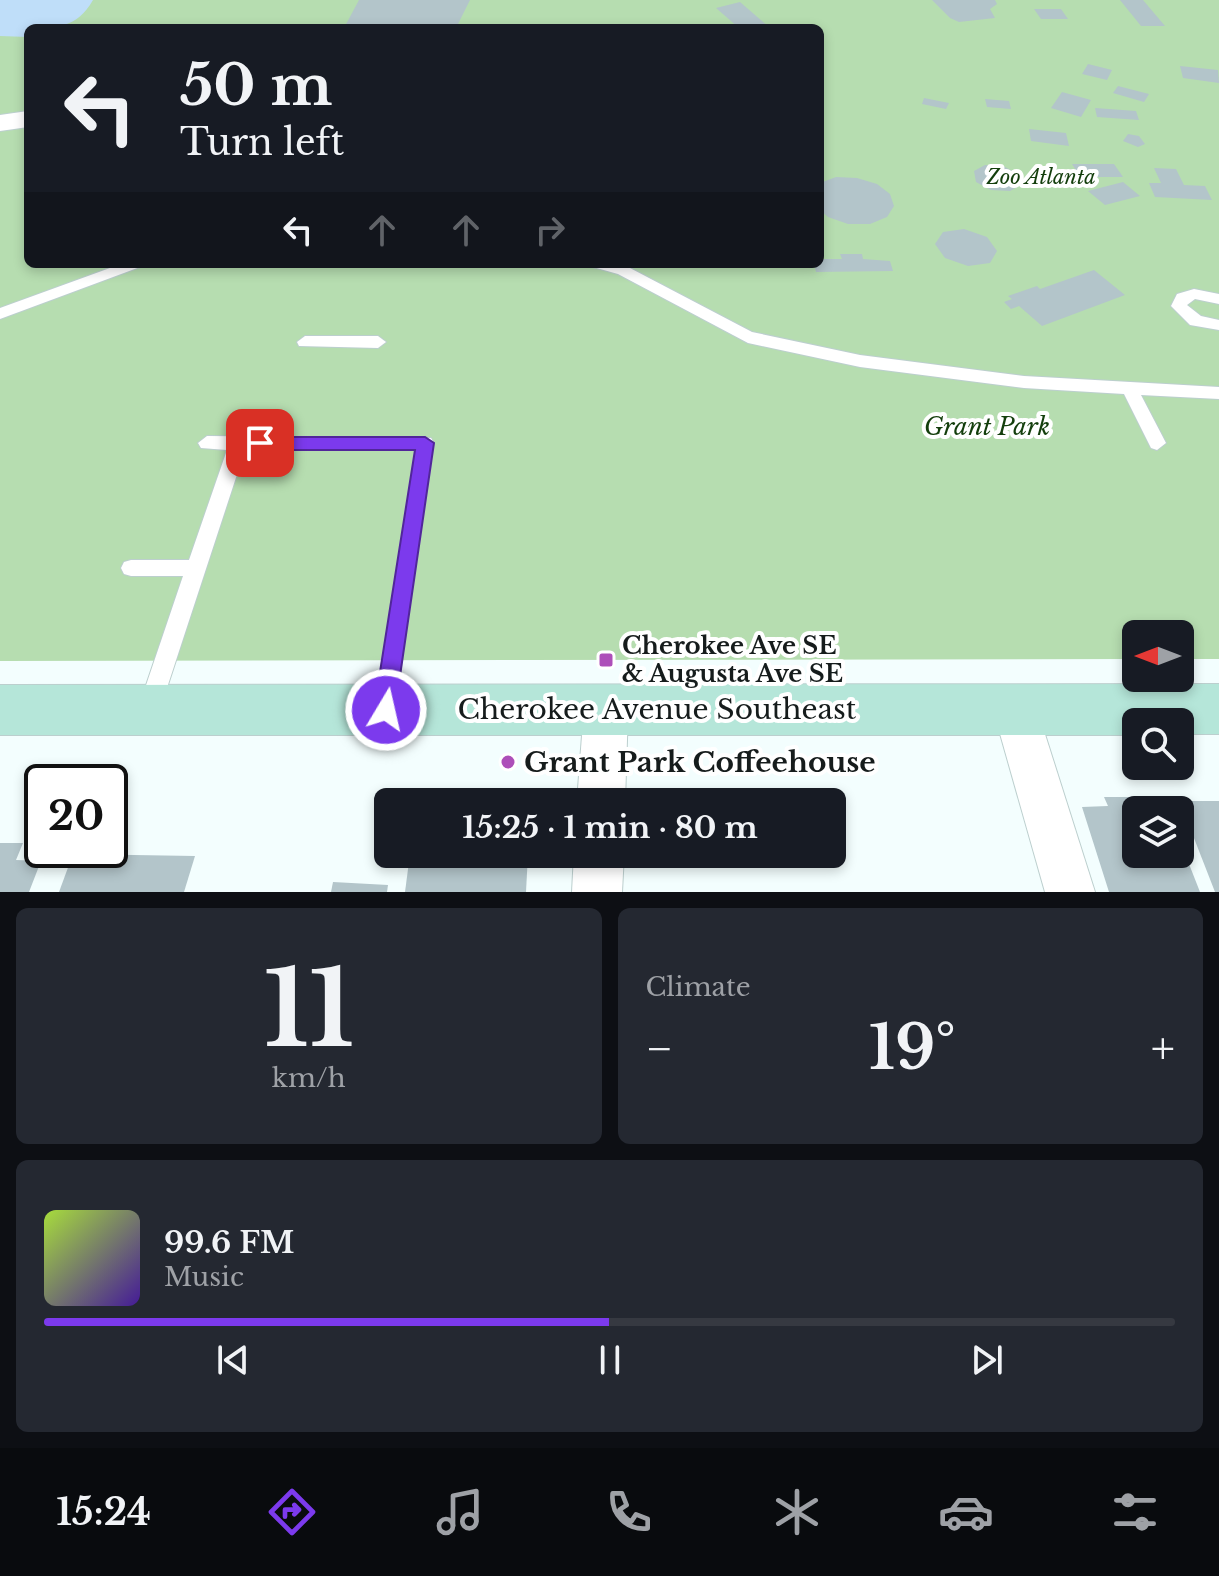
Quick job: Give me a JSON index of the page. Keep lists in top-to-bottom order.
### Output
{
  "streets": {
    "street": ["Cherokee Avenue Southeast"]
  },
  "parks": ["Zoo Atlanta", "Grant Park"],
  "places": {
    "transit": ["Cherokee Ave SE & Augusta Ave SE"],
    "other": ["Grant Park Coffeehouse"]
  },
  "north": "left",
  "page": {
    "turn": ["50 m", "Turn left"],
    "limit": "20",
    "trip": "15:25 · 1 min · 80 m",
    "tile": [
      ["11", "km/h"],
      "Climate"
    ],
    "heat": ["−", "19°", "+"],
    "song": ["99.6 FM", "Music"],
    "tabs": "15:24"
  }
}
